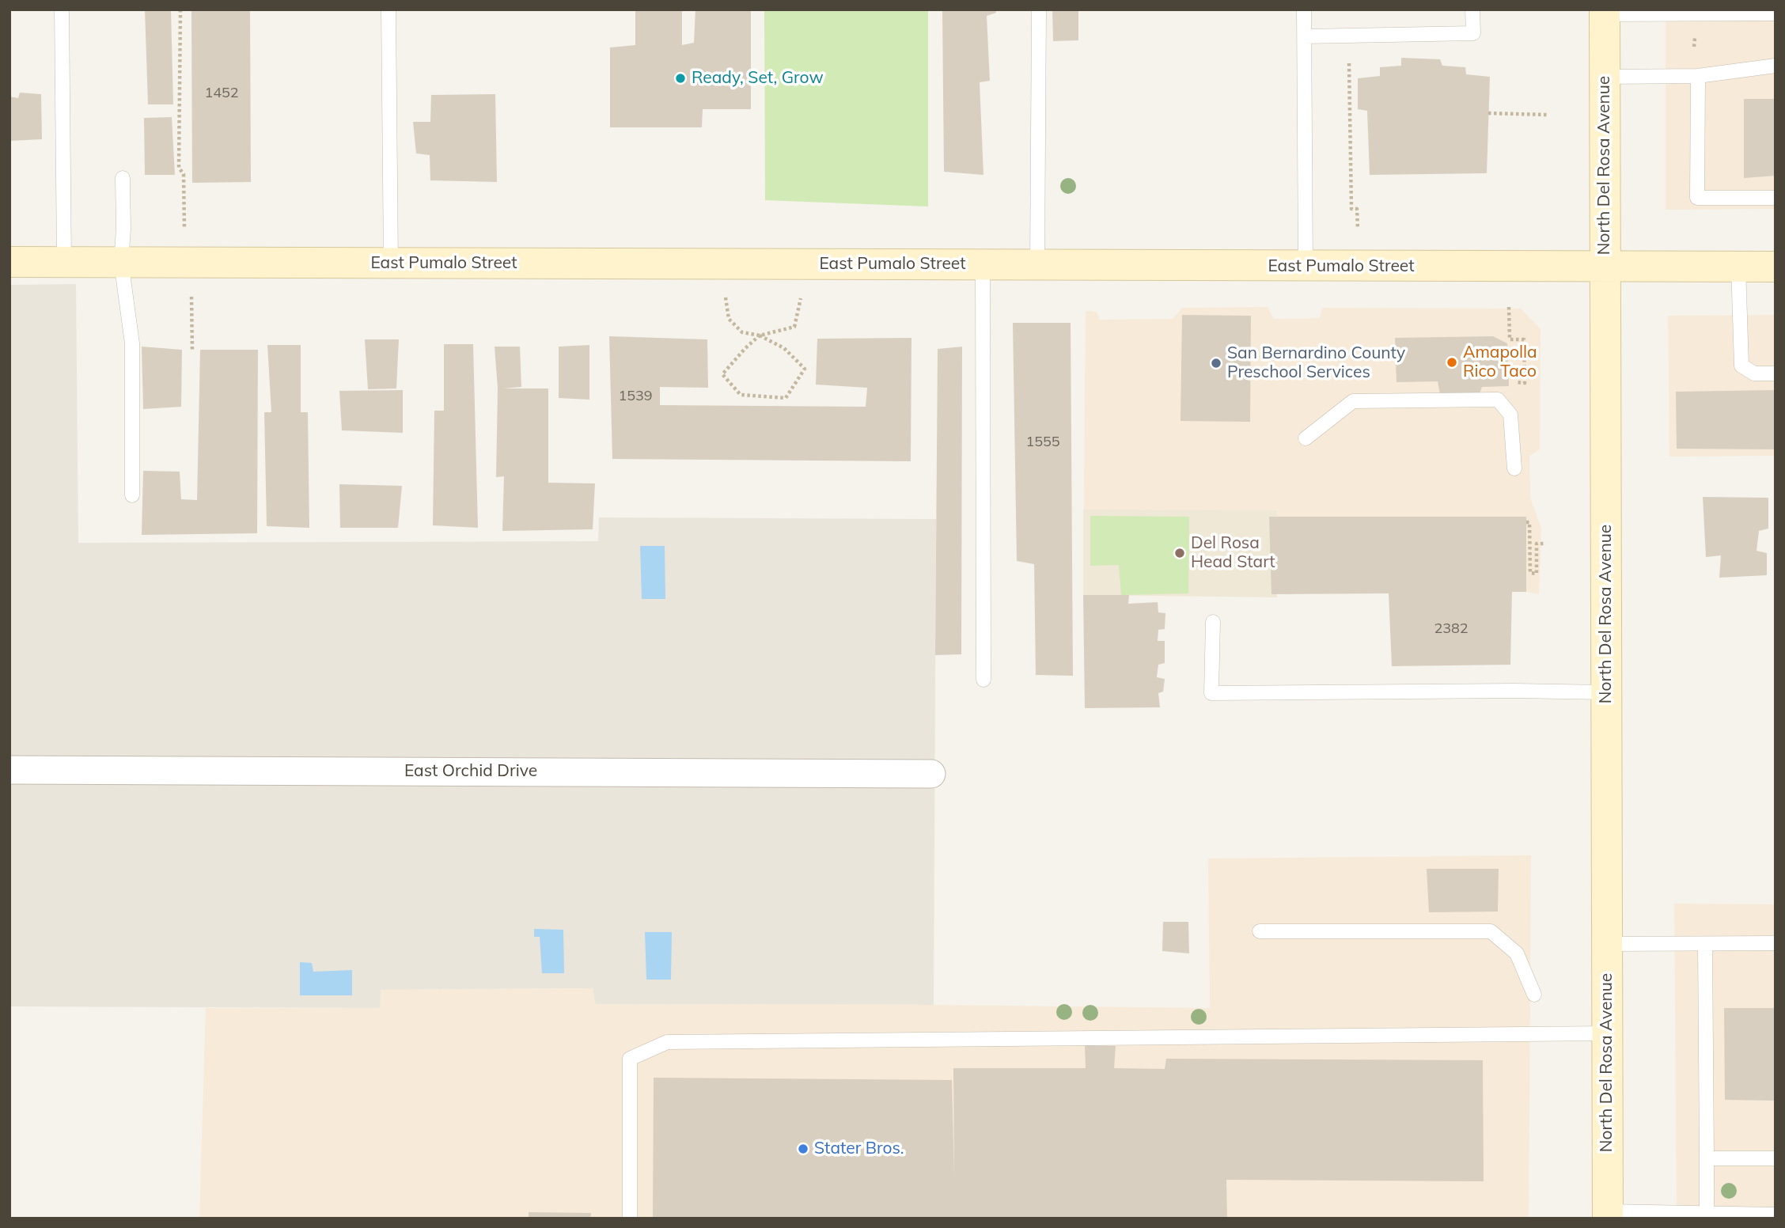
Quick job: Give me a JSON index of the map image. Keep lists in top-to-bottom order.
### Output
{
  "streets": {
    "street": ["North Del Rosa Avenue", "East Pumalo Street", "East Orchid Drive"]
  },
  "crossings": [
    ["North Del Rosa Avenue", "East Pumalo Street"]
  ],
  "places": [
    "Ready, Set, Grow",
    "Amapolla Rico Taco",
    "San Bernardino County Preschool Services",
    "Del Rosa Head Start",
    "Stater Bros."
  ],
  "house_numbers": [
    "1452",
    "1539",
    "1555",
    "2382"
  ]
}
